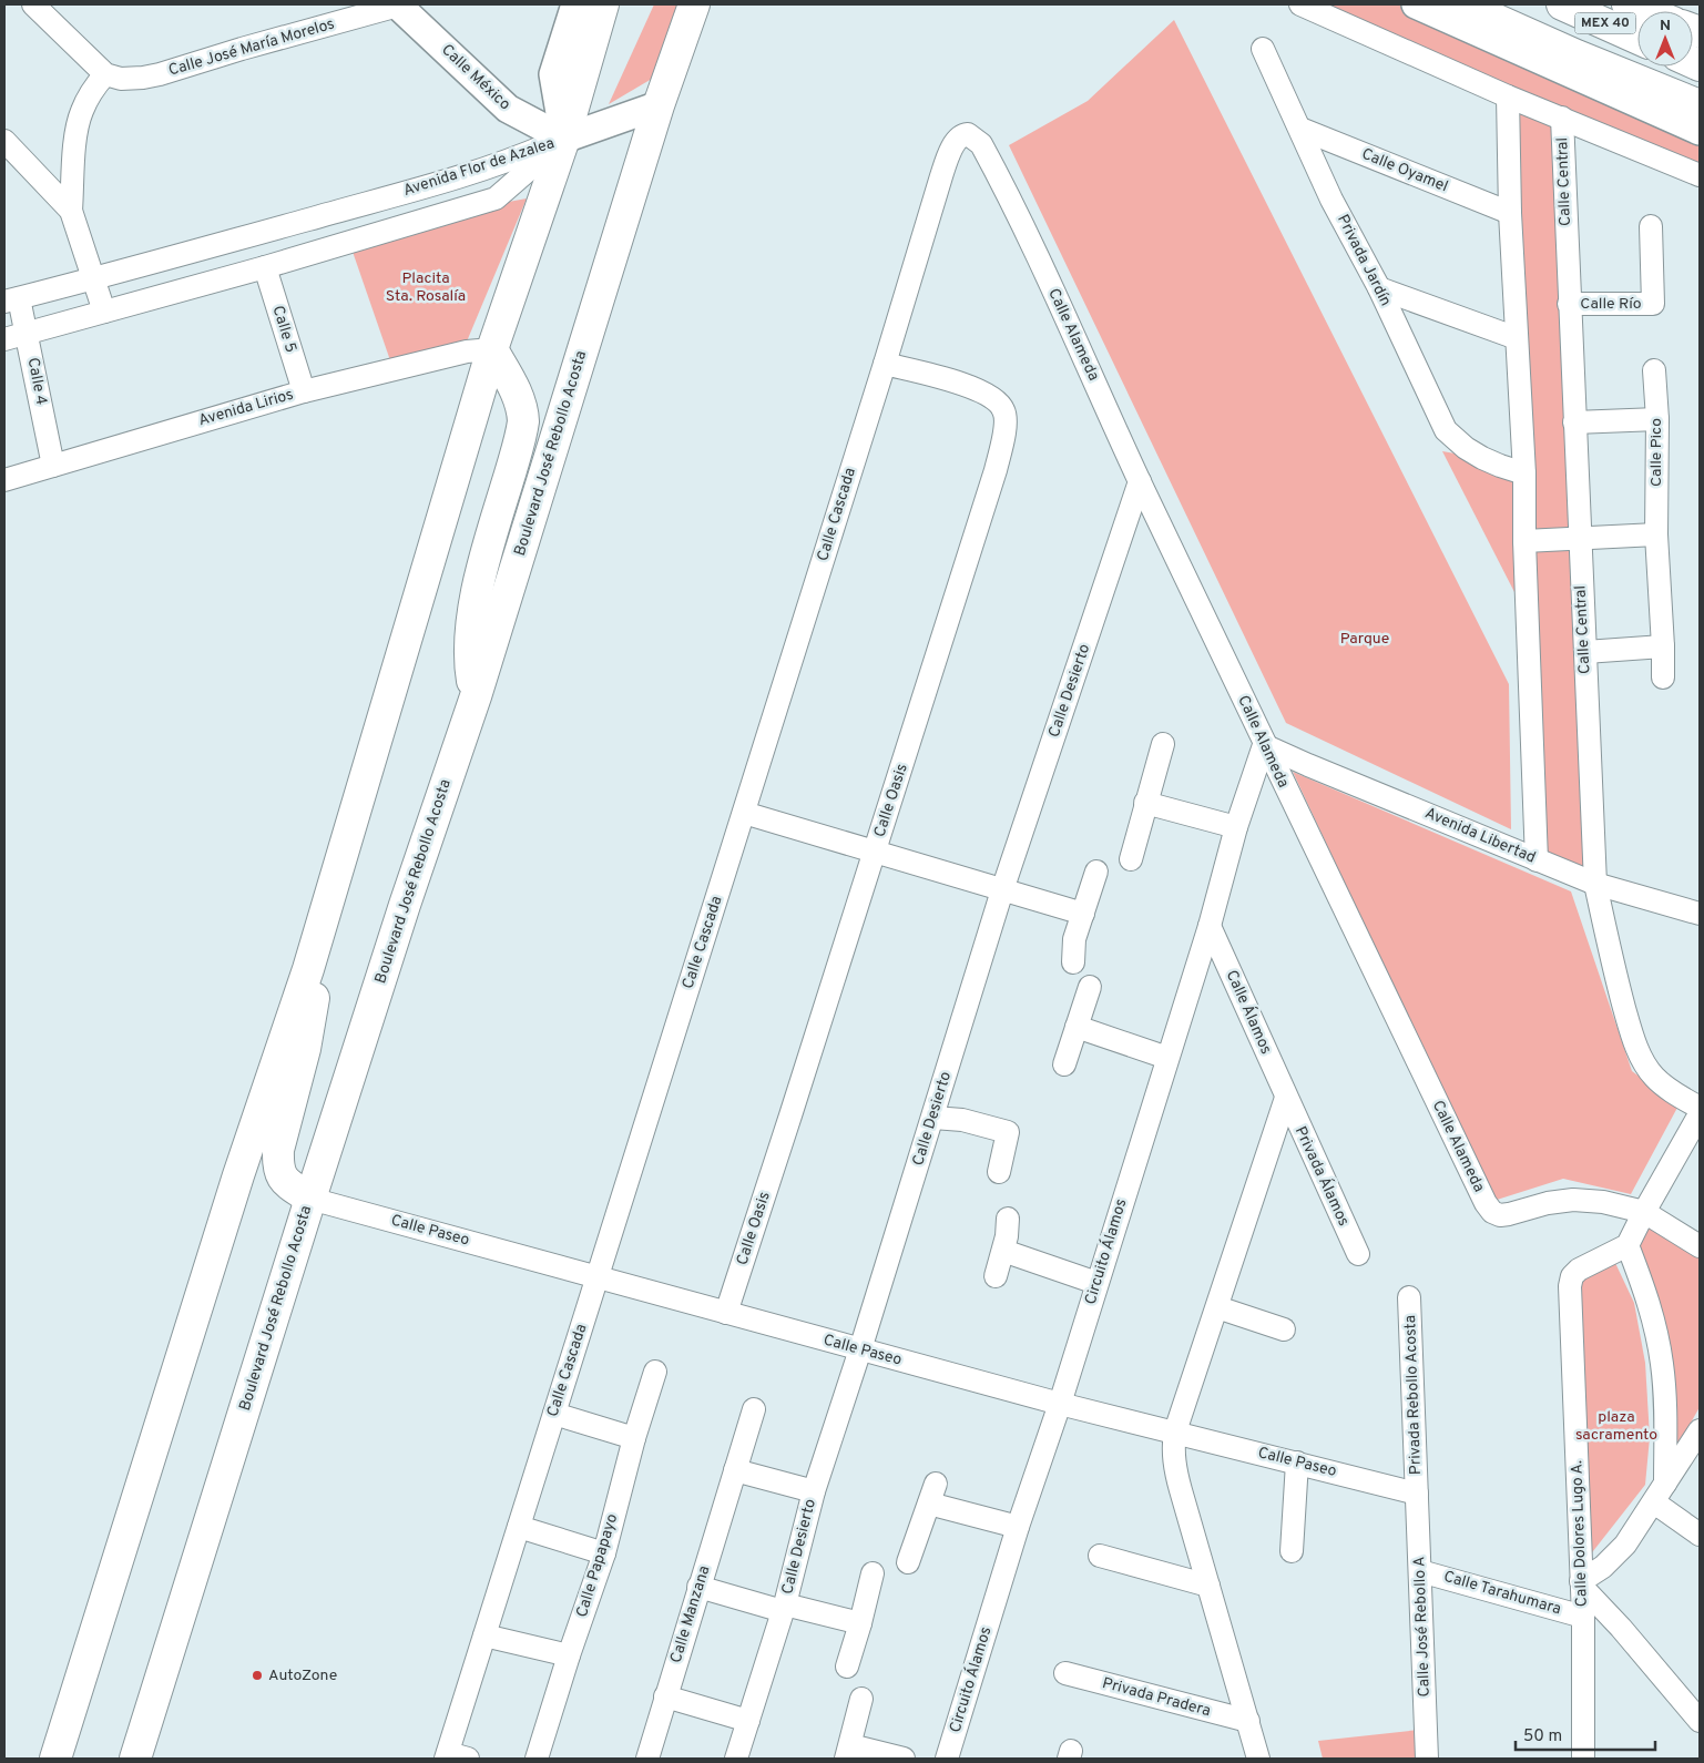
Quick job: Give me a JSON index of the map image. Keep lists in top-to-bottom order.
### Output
{
  "streets": {
    "main road": ["MEX 40", "Boulevard José Rebollo Acosta"],
    "street": [
      "Calle José María Morelos",
      "Calle México",
      "Avenida Flor de Azalea",
      "Calle Oyamel",
      "Calle Central",
      "Privada Jardín",
      "Calle Río",
      "Calle 5",
      "Calle Alameda",
      "Calle 4",
      "Avenida Lirios",
      "Calle Pico",
      "Calle Cascada",
      "Calle Desierto",
      "Calle Oasis",
      "Avenida Libertad",
      "Calle Álamos",
      "Privada Álamos",
      "Calle Paseo",
      "Circuito Álamos",
      "Privada Rebollo Acosta",
      "Calle Dolores Lugo A.",
      "Calle Papapayo",
      "Calle Tarahumara",
      "Calle Manzana",
      "Calle José Rebollo A",
      "Privada Pradera"
    ]
  },
  "crossings": [
    ["Calle José María Morelos", "Calle México"],
    ["Calle México", "Avenida Flor de Azalea"],
    ["Avenida Flor de Azalea", "Calle 5"],
    ["Avenida Flor de Azalea", "Calle 4"],
    ["Calle Oyamel", "Privada Jardín"],
    ["Calle Central", "Calle Río"],
    ["Calle Central", "Avenida Libertad"],
    ["Calle 5", "Avenida Lirios"],
    ["Calle Alameda", "Calle Cascada"],
    ["Calle Alameda", "Calle Desierto"],
    ["Calle Alameda", "Avenida Libertad"],
    ["Calle Alameda", "Circuito Álamos"],
    ["Calle 4", "Avenida Lirios"],
    ["Boulevard José Rebollo Acosta", "Calle Paseo"],
    ["Calle Cascada", "Calle Oasis"],
    ["Calle Cascada", "Calle Paseo"],
    ["Calle Desierto", "Calle Paseo"],
    ["Calle Oasis", "Calle Paseo"],
    ["Avenida Libertad", "Circuito Álamos"],
    ["Calle Álamos", "Privada Álamos"],
    ["Calle Álamos", "Circuito Álamos"],
    ["Calle Paseo", "Circuito Álamos"],
    ["Calle Paseo", "Privada Rebollo Acosta"],
    ["Calle Paseo", "Calle José Rebollo A"],
    ["Privada Rebollo Acosta", "Calle José Rebollo A"],
    ["Calle Dolores Lugo A.", "Calle Tarahumara"],
    ["Calle Tarahumara", "Calle José Rebollo A"]
  ],
  "parks": ["Placita Sta. Rosalía", "Parque", "plaza sacramento"],
  "places": ["AutoZone"],
  "scale_bar": "50 m",
  "north": "top"
}
